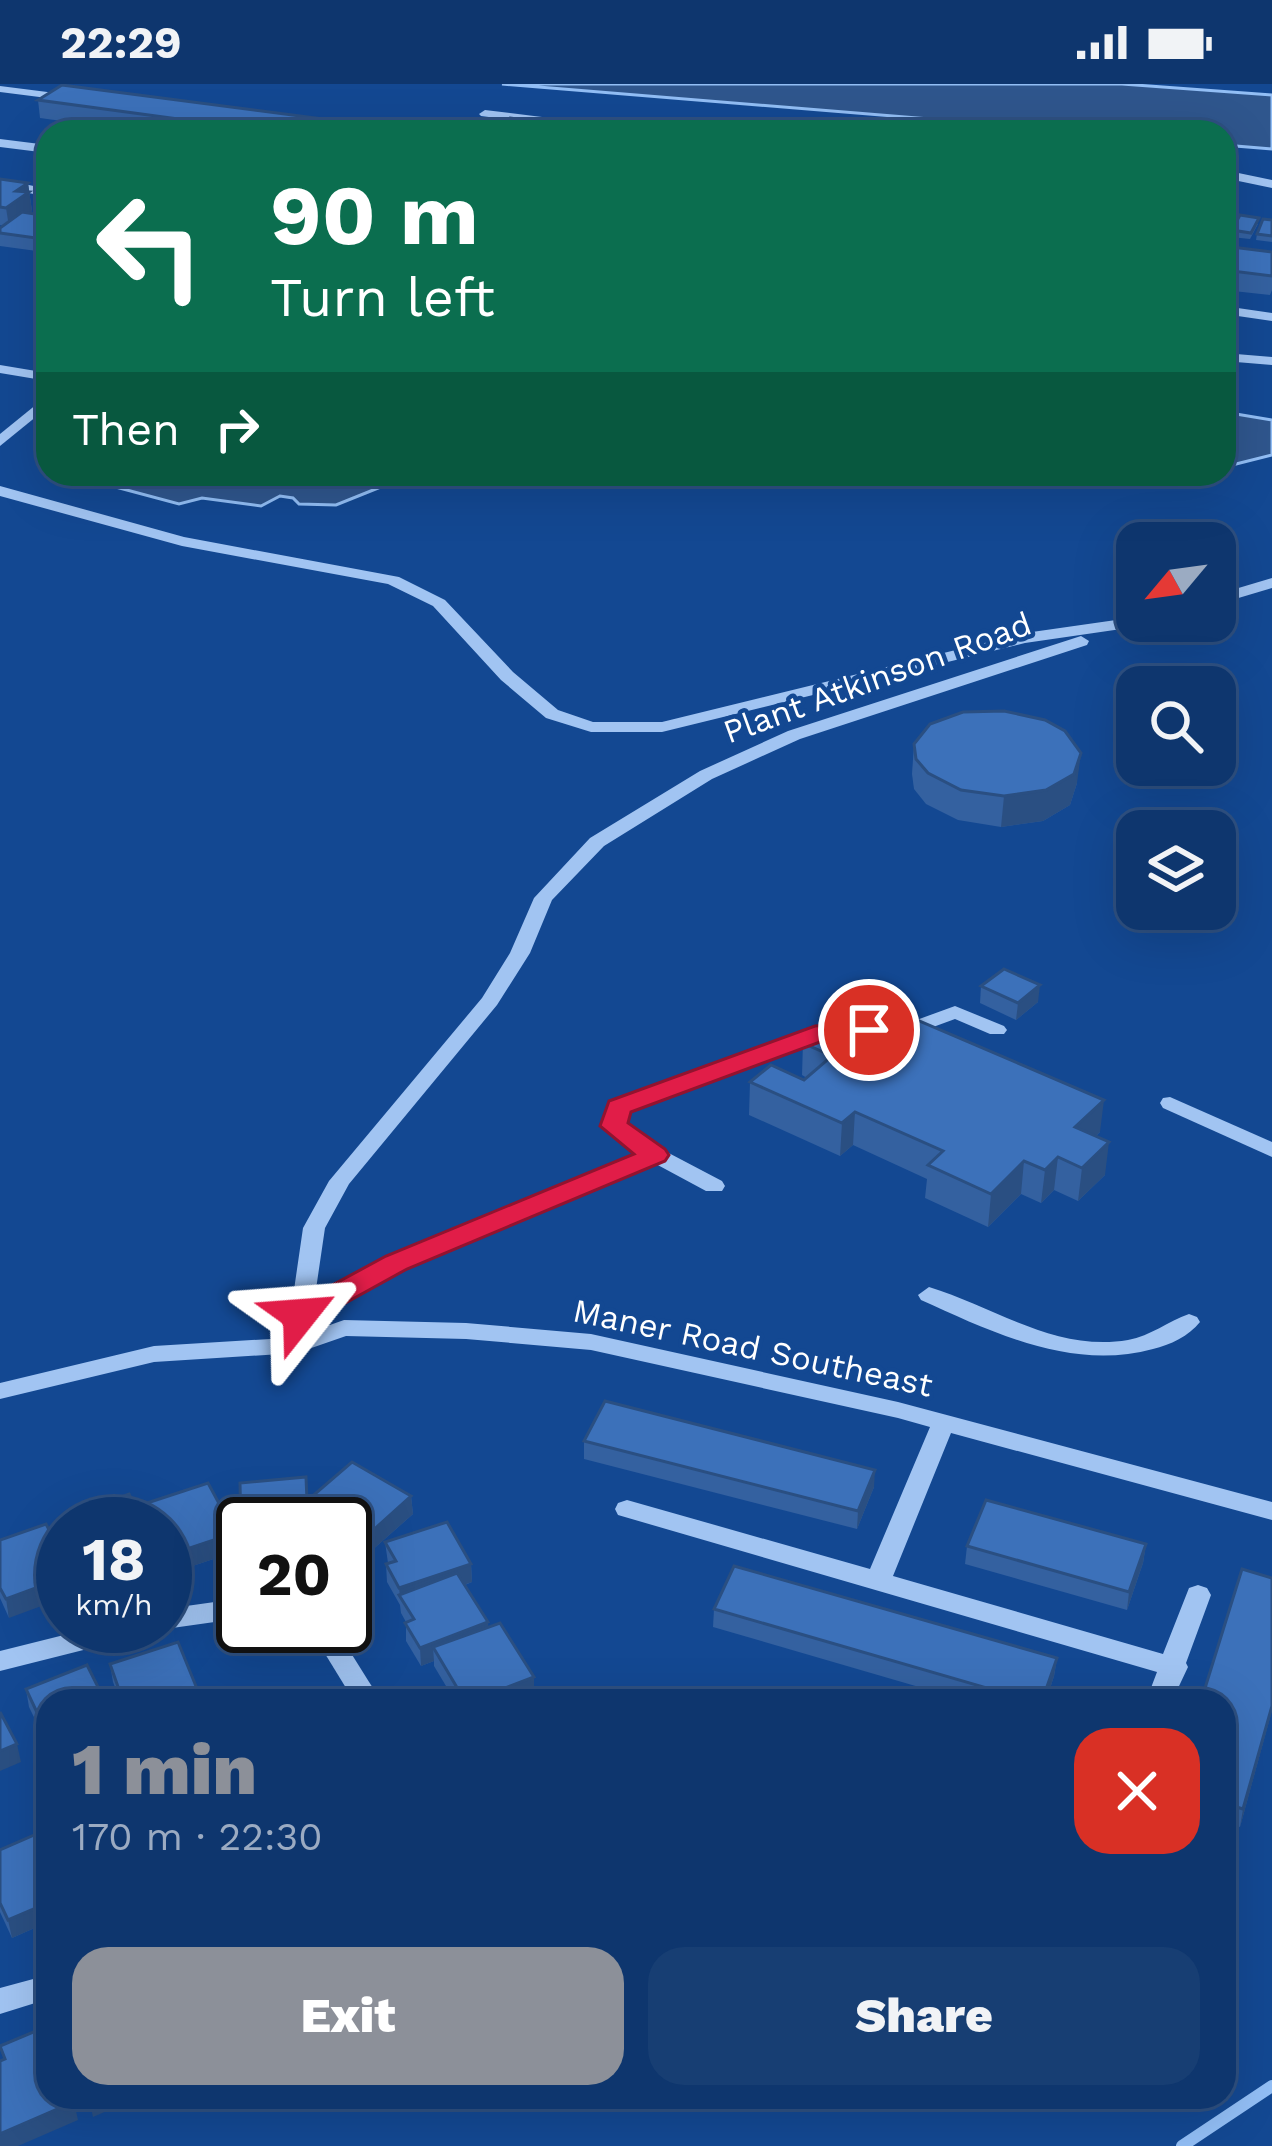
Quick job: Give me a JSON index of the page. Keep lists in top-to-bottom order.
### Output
{
  "streets": {
    "street": ["Plant Atkinson Road", "Maner Road Southeast"]
  },
  "crossings": [
    ["Plant Atkinson Road", "Maner Road Southeast"]
  ],
  "north": "bottom left",
  "page": {
    "status": "22:29",
    "turn": ["90 m", "Turn left"],
    "then": "Then",
    "speed": "18 km/h",
    "limit": "20",
    "heading": ["1 min", "170 m · 22:30"],
    "buttons": ["Exit", "Share"]
  }
}
